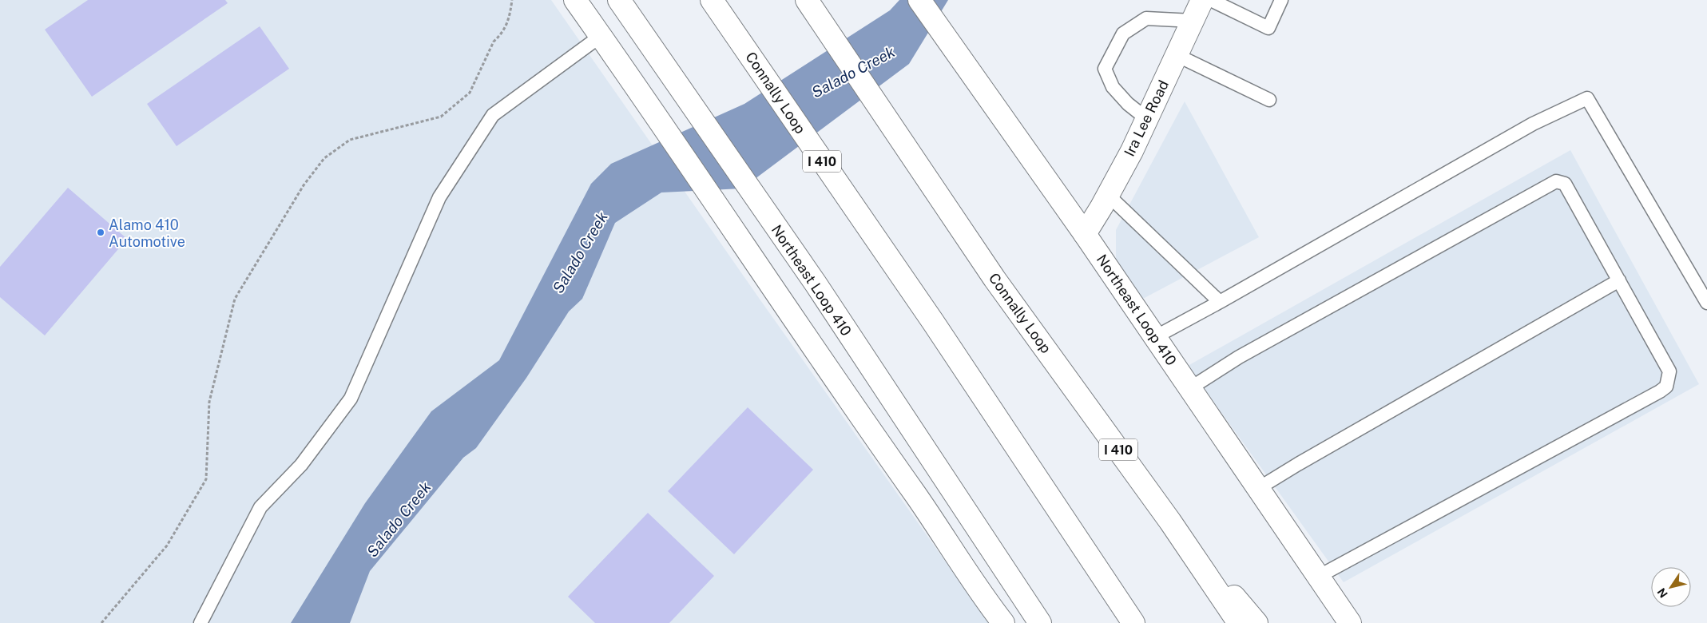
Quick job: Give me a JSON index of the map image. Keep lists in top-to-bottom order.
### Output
{
  "streets": {
    "main road": [
      "Connally Loop",
      "Ira Lee Road",
      "I 410",
      "Northeast Loop 410"
    ]
  },
  "crossings": [
    ["Ira Lee Road", "Northeast Loop 410"]
  ],
  "water": ["Salado Creek"],
  "places": ["Alamo 410 Automotive"],
  "north": "bottom left"
}
